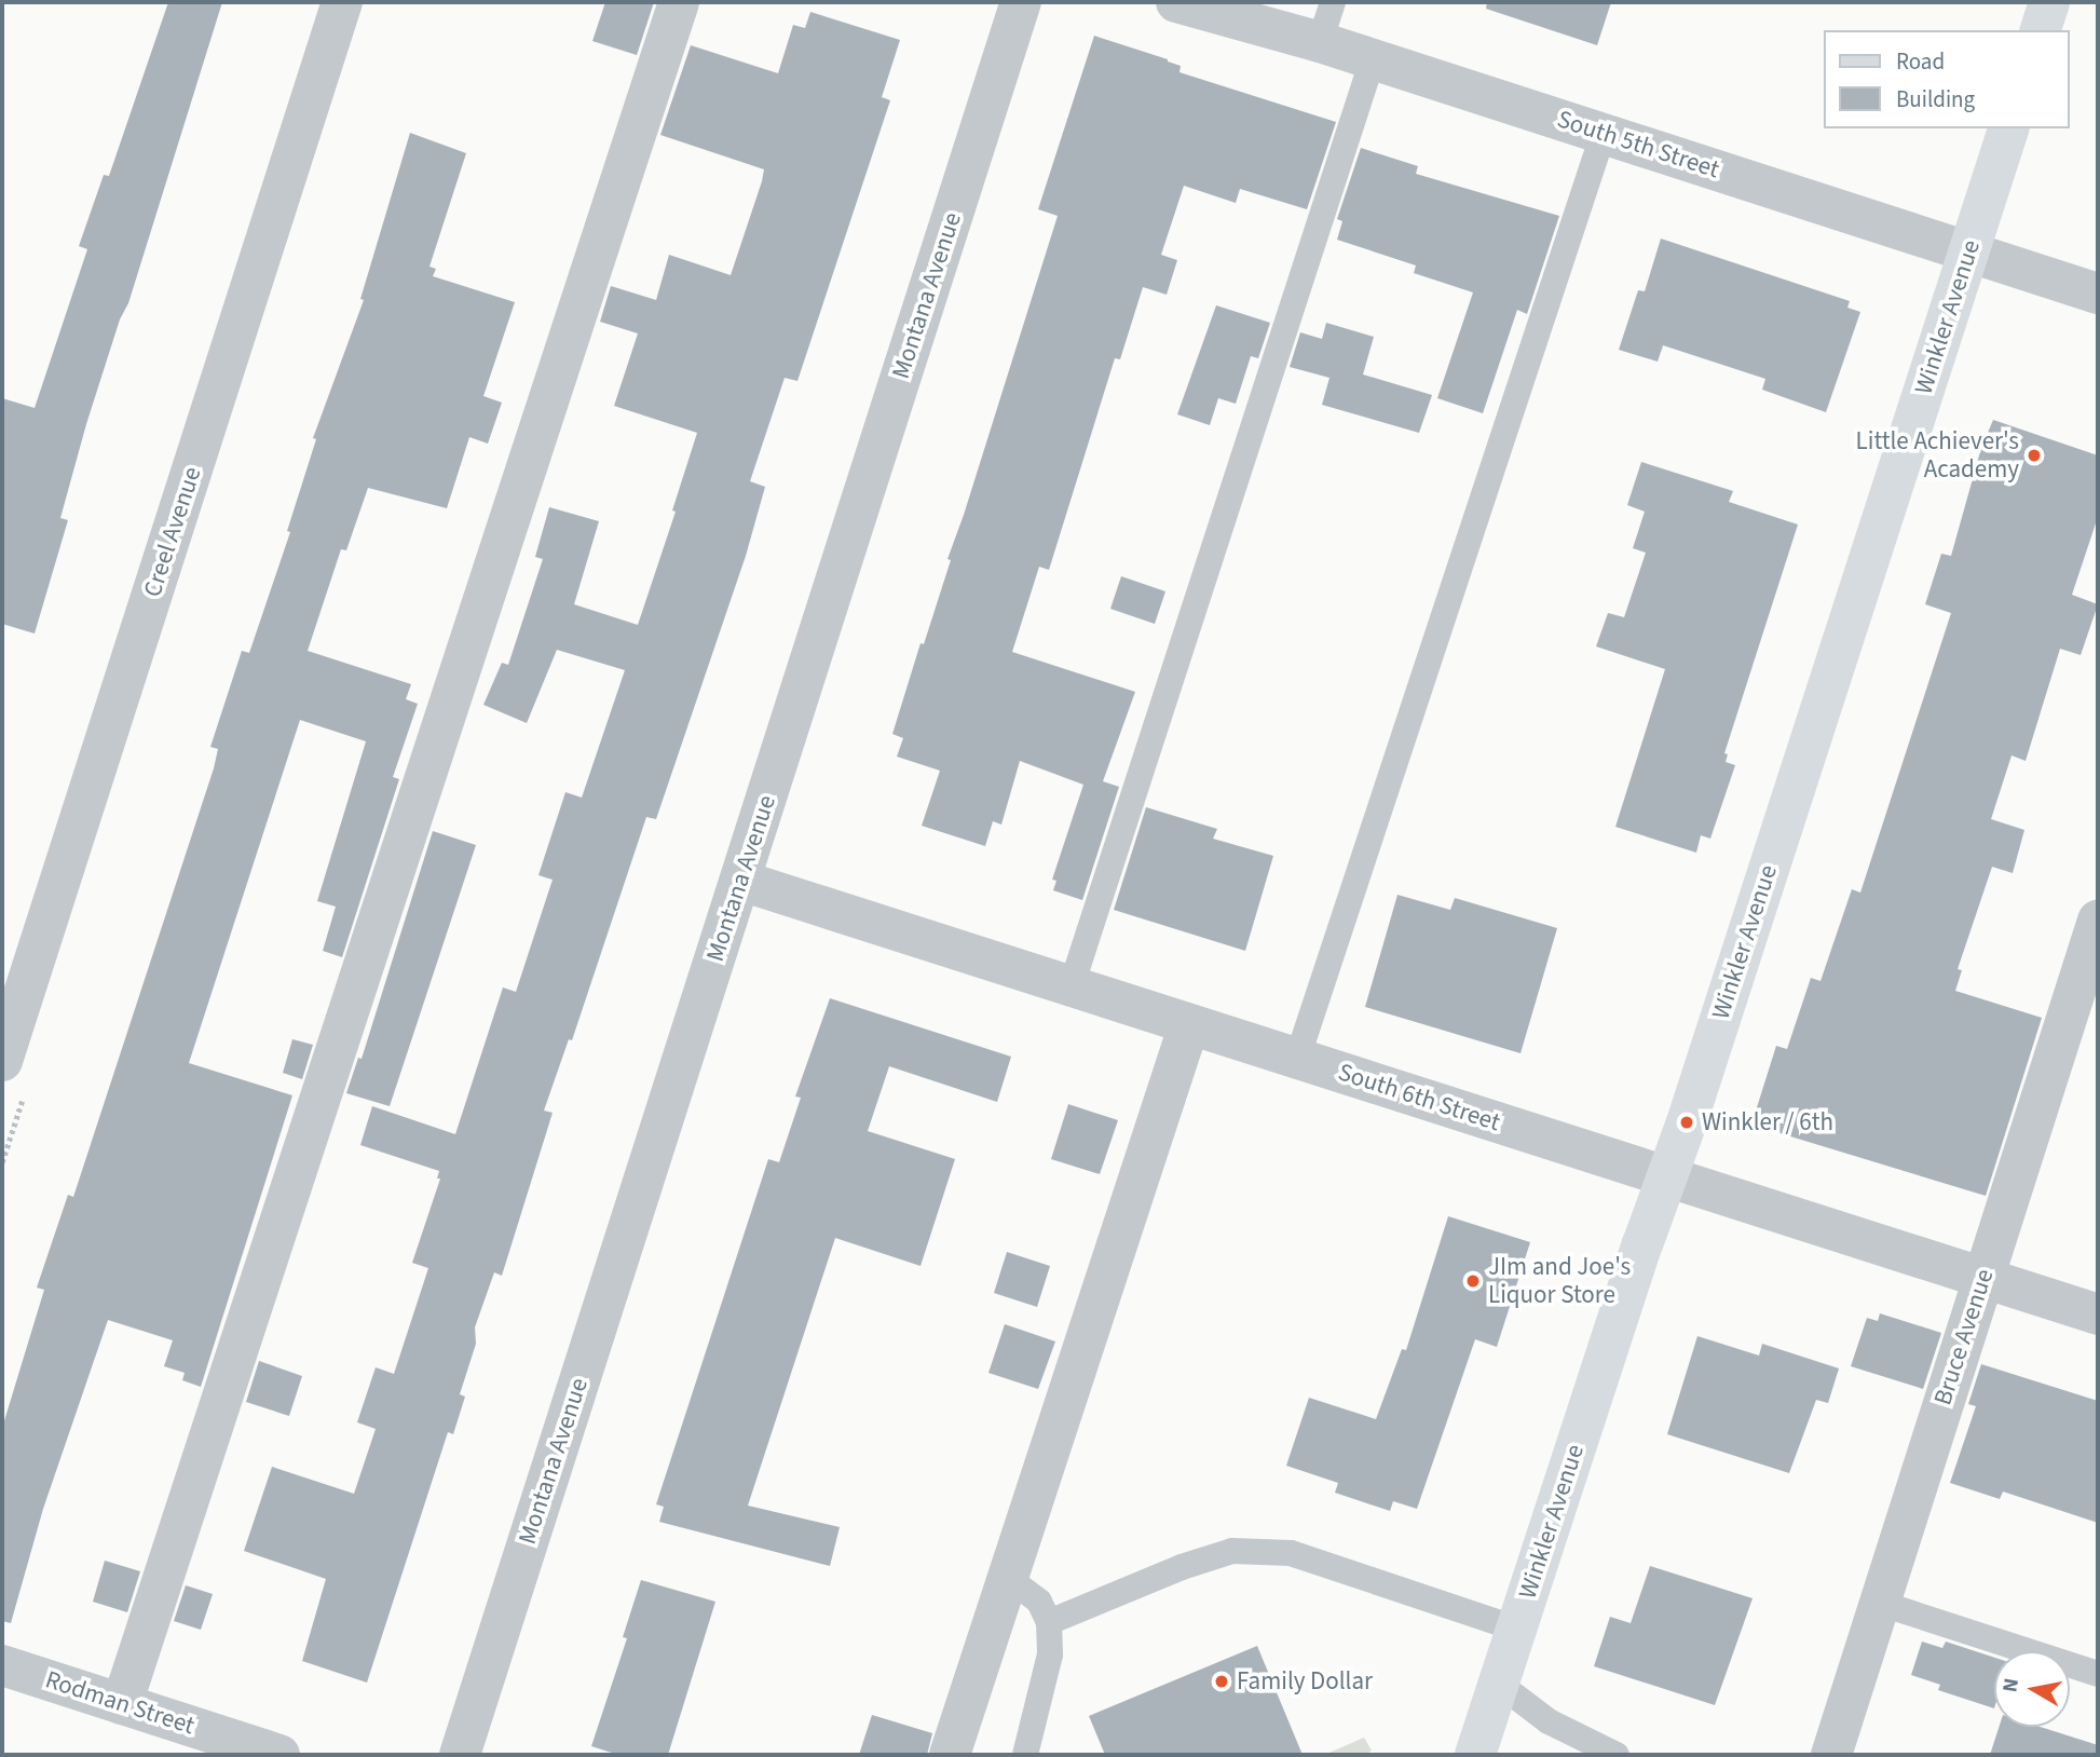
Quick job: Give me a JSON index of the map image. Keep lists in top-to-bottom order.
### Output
{
  "streets": {
    "main road": ["Winkler Avenue"],
    "street": [
      "South 5th Street",
      "Montana Avenue",
      "Creel Avenue",
      "South 6th Street",
      "Bruce Avenue",
      "Rodman Street"
    ]
  },
  "crossings": [
    ["South 5th Street", "Winkler Avenue"],
    ["Montana Avenue", "South 6th Street"],
    ["Winkler Avenue", "South 6th Street"],
    ["South 6th Street", "Bruce Avenue"]
  ],
  "places": [
    "Little Achiever's Academy",
    "Winkler / 6th",
    "JIm and Joe's Liquor Store",
    "Family Dollar"
  ],
  "legend": ["Road", "Building"],
  "north": "left"
}
